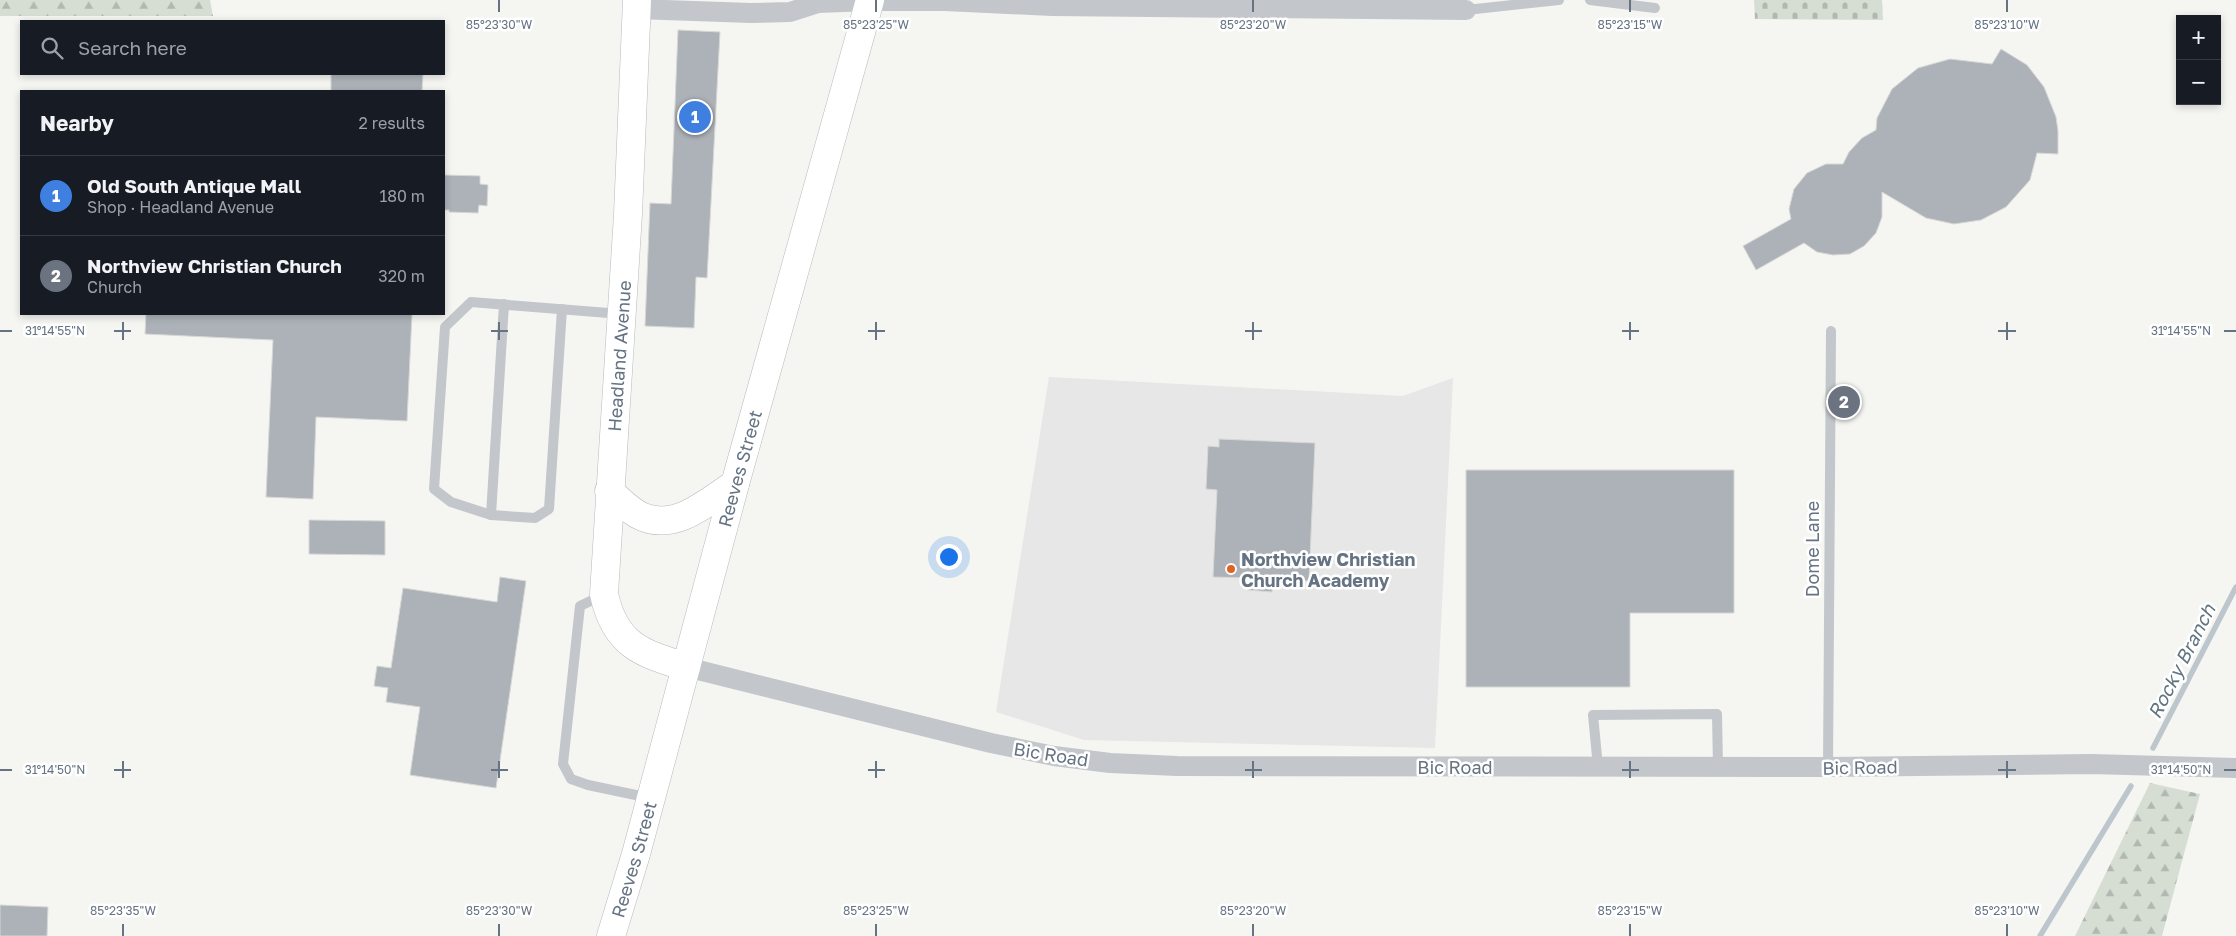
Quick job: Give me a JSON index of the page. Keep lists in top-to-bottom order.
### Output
{
  "streets": {
    "main road": ["Headland Avenue", "Reeves Street"],
    "street": ["Bic Road"],
    "lane": ["Dome Lane"]
  },
  "crossings": [
    ["Headland Avenue", "Reeves Street"],
    ["Headland Avenue", "Bic Road"],
    ["Reeves Street", "Bic Road"],
    ["Dome Lane", "Bic Road"]
  ],
  "water": ["Rocky Branch"],
  "places": ["Northview Christian Church Academy"],
  "page": {
    "map_buttons": ["+", "−"],
    "search": "Search here",
    "heading": ["Nearby", "2 results"],
    "pins": ["1", "2"],
    "list": [
      {
        "mark": "1",
        "name": "Old South Antique Mall",
        "note": "Shop · Headland Avenue",
        "value": "180 m"
      },
      {
        "mark": "2",
        "name": "Northview Christian Church",
        "note": "Church",
        "value": "320 m"
      }
    ]
  },
  "coordinates": [
    "85°23'30\"W",
    "85°23'25\"W",
    "85°23'20\"W",
    "85°23'15\"W",
    "85°23'10\"W",
    "31°14'55\"N",
    "31°14'50\"N",
    "85°23'35\"W"
  ]
}
